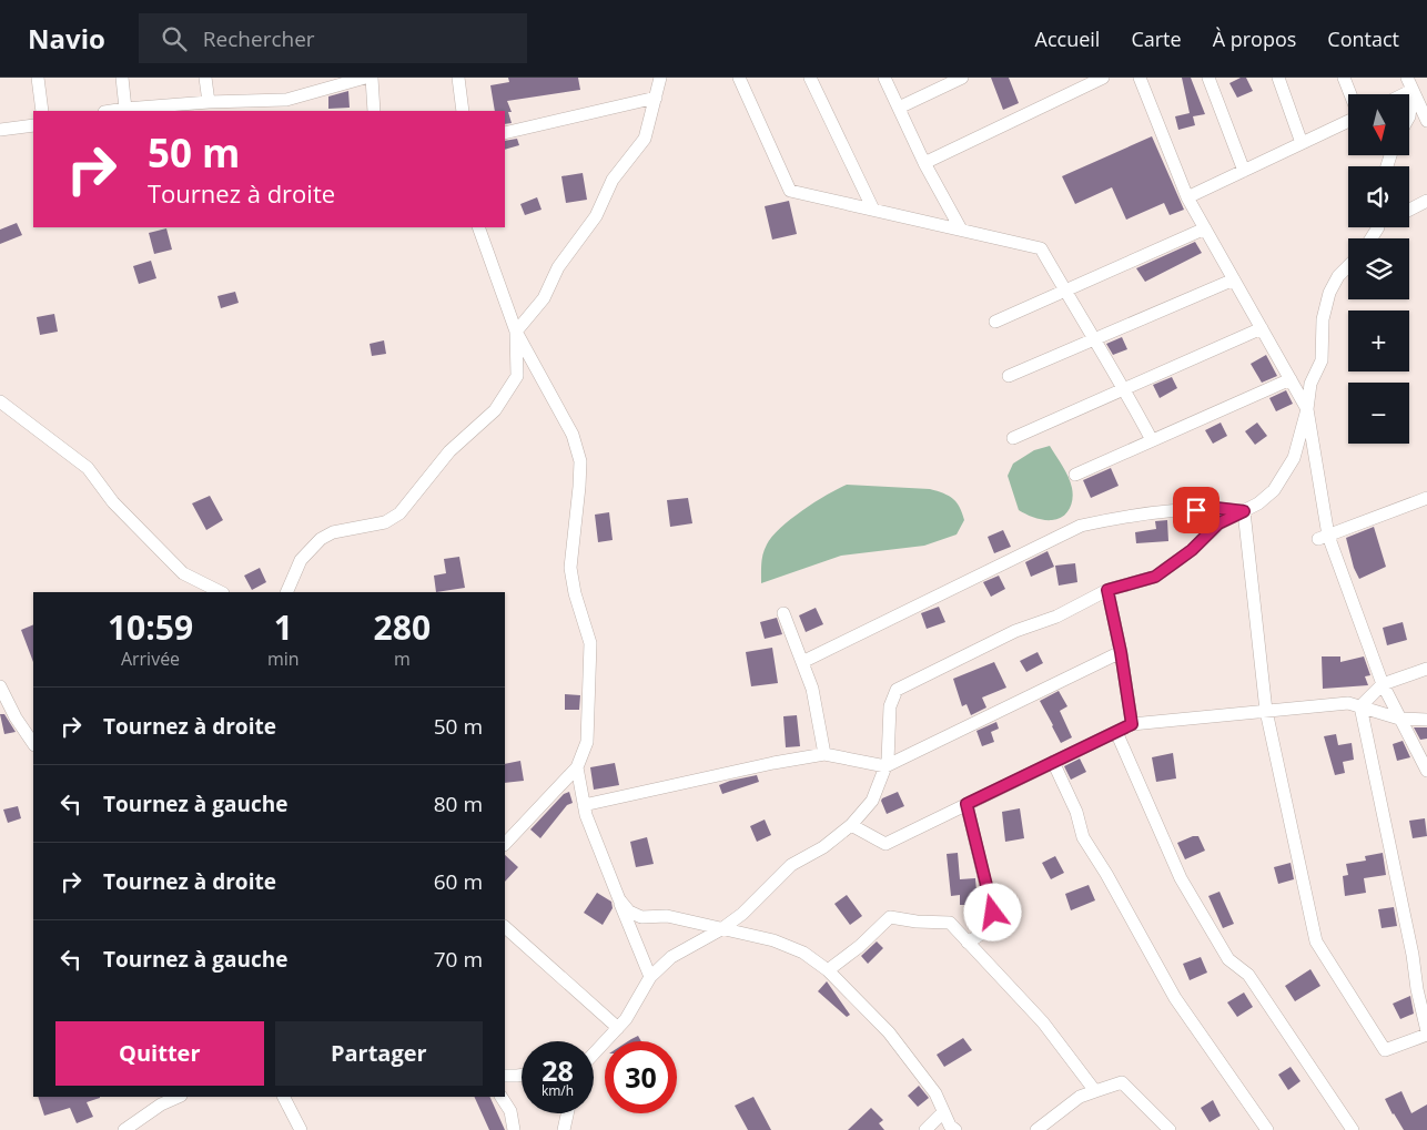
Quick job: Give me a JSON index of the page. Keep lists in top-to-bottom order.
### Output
{
  "north": "bottom",
  "page": {
    "header": "Navio",
    "search": "Rechercher",
    "nav": [
      "Accueil",
      "Carte",
      "À propos",
      "Contact"
    ],
    "map_buttons": ["+", "−"],
    "turn": ["50 m", "Tournez à droite"],
    "eta": [
      "10:59",
      "Arrivée",
      "1",
      "min",
      "280",
      "m"
    ],
    "list": [
      {
        "name": "Tournez à droite",
        "value": "50 m"
      },
      {
        "name": "Tournez à gauche",
        "value": "80 m"
      },
      {
        "name": "Tournez à droite",
        "value": "60 m"
      },
      {
        "name": "Tournez à gauche",
        "value": "70 m"
      }
    ],
    "buttons": ["Quitter", "Partager"],
    "speed": "28 km/h",
    "limit": "30"
  }
}
